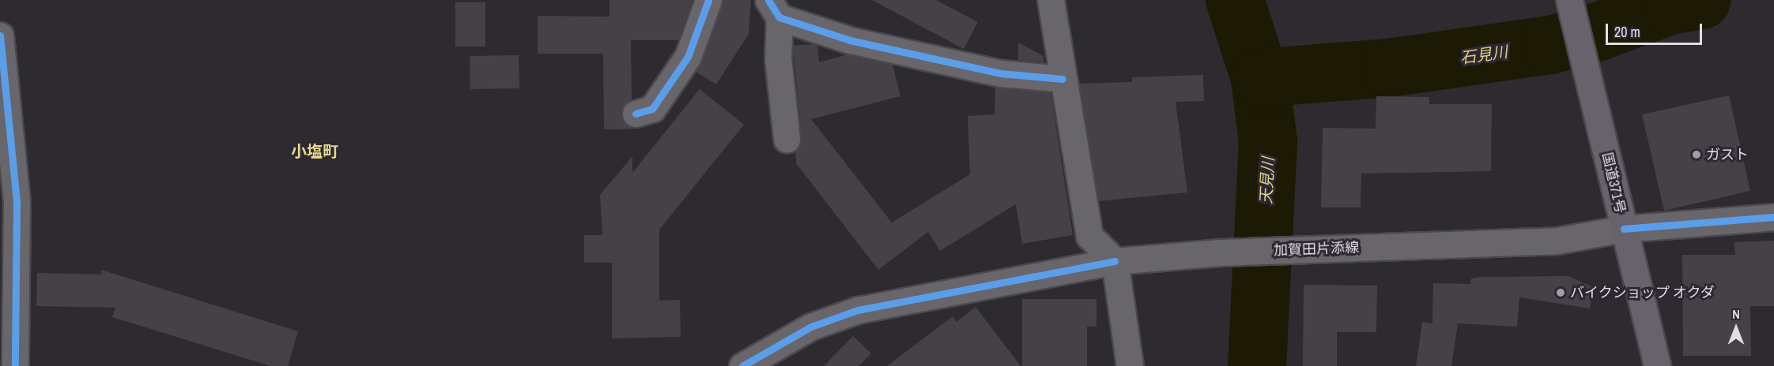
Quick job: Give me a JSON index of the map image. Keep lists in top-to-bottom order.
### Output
{
  "streets": {
    "highway": ["国道371号"],
    "street": ["加賀田片添線"]
  },
  "crossings": [
    ["国道371号", "加賀田片添線"]
  ],
  "districts": ["小塩町"],
  "water": ["石見川", "天見川"],
  "places": ["ガスト", "バイクショップ オクダ"],
  "scale_bar": "20 m",
  "north": "top"
}
